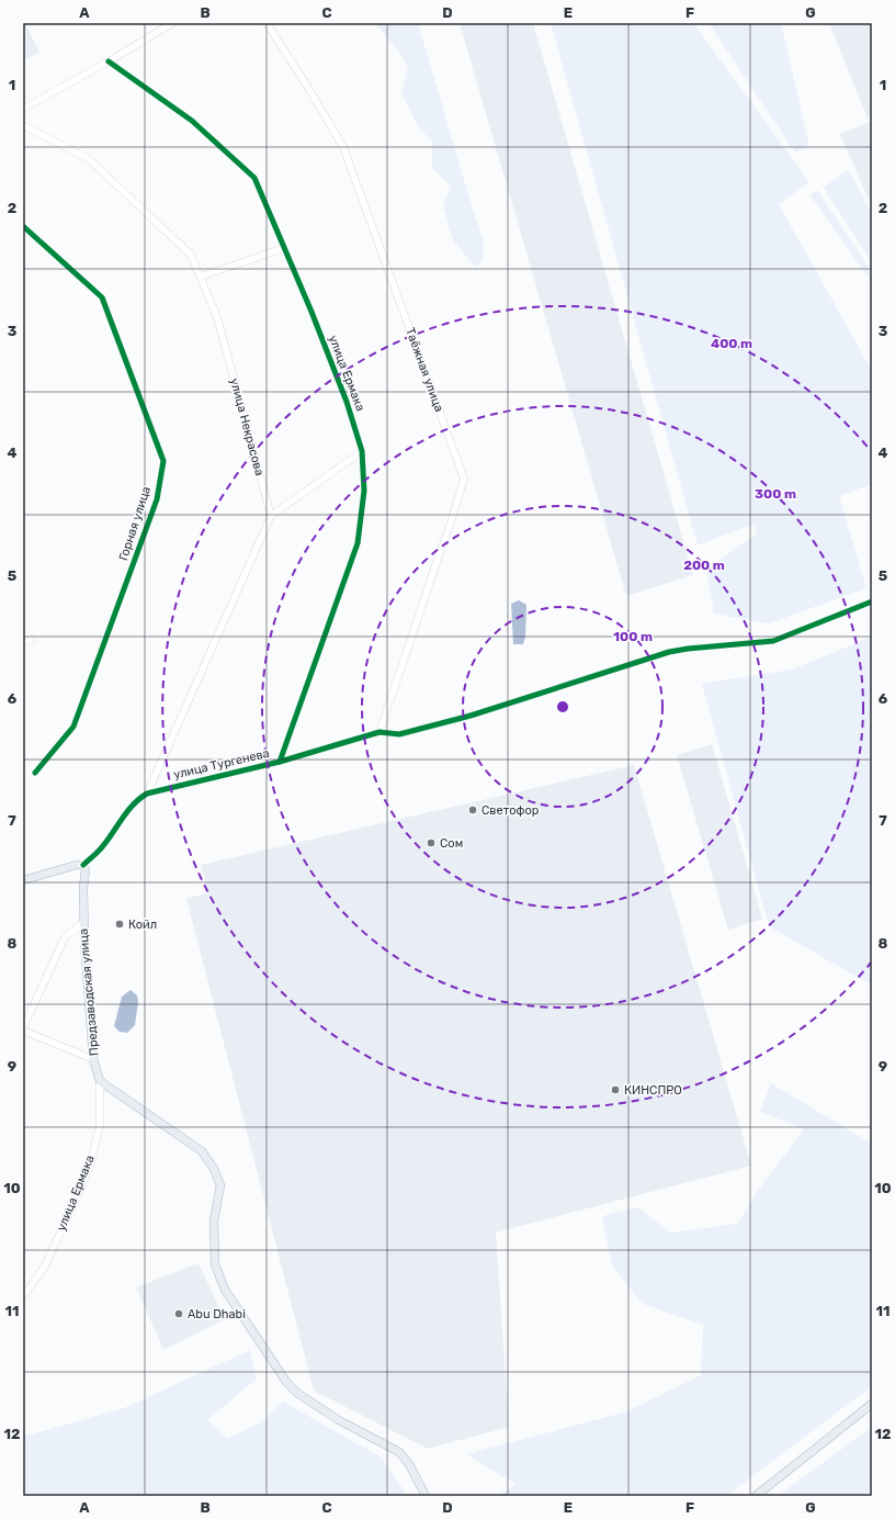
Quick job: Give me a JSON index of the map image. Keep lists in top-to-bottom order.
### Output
{
  "streets": {
    "main road": ["Предзаводская улица"],
    "street": [
      "Таёжная улица",
      "улица Ермака",
      "улица Некрасова",
      "Горная улица",
      "улица Тургенева"
    ]
  },
  "crossings": [
    ["Таёжная улица", "улица Тургенева"],
    ["улица Ермака", "улица Тургенева"],
    ["улица Ермака", "Предзаводская улица"],
    ["улица Тургенева", "Предзаводская улица"]
  ],
  "places": [
    "Светофор",
    "Сом",
    "Койл",
    "КИНСПРО",
    "Abu Dhabi"
  ],
  "grid": {
    "columns": [
      "A",
      "B",
      "C",
      "D",
      "E",
      "F",
      "G"
    ],
    "rows": [
      "1",
      "2",
      "3",
      "4",
      "5",
      "6",
      "7",
      "8",
      "9",
      "10",
      "11",
      "12"
    ]
  },
  "rings": [
    "400 m",
    "300 m",
    "200 m",
    "100 m"
  ]
}
